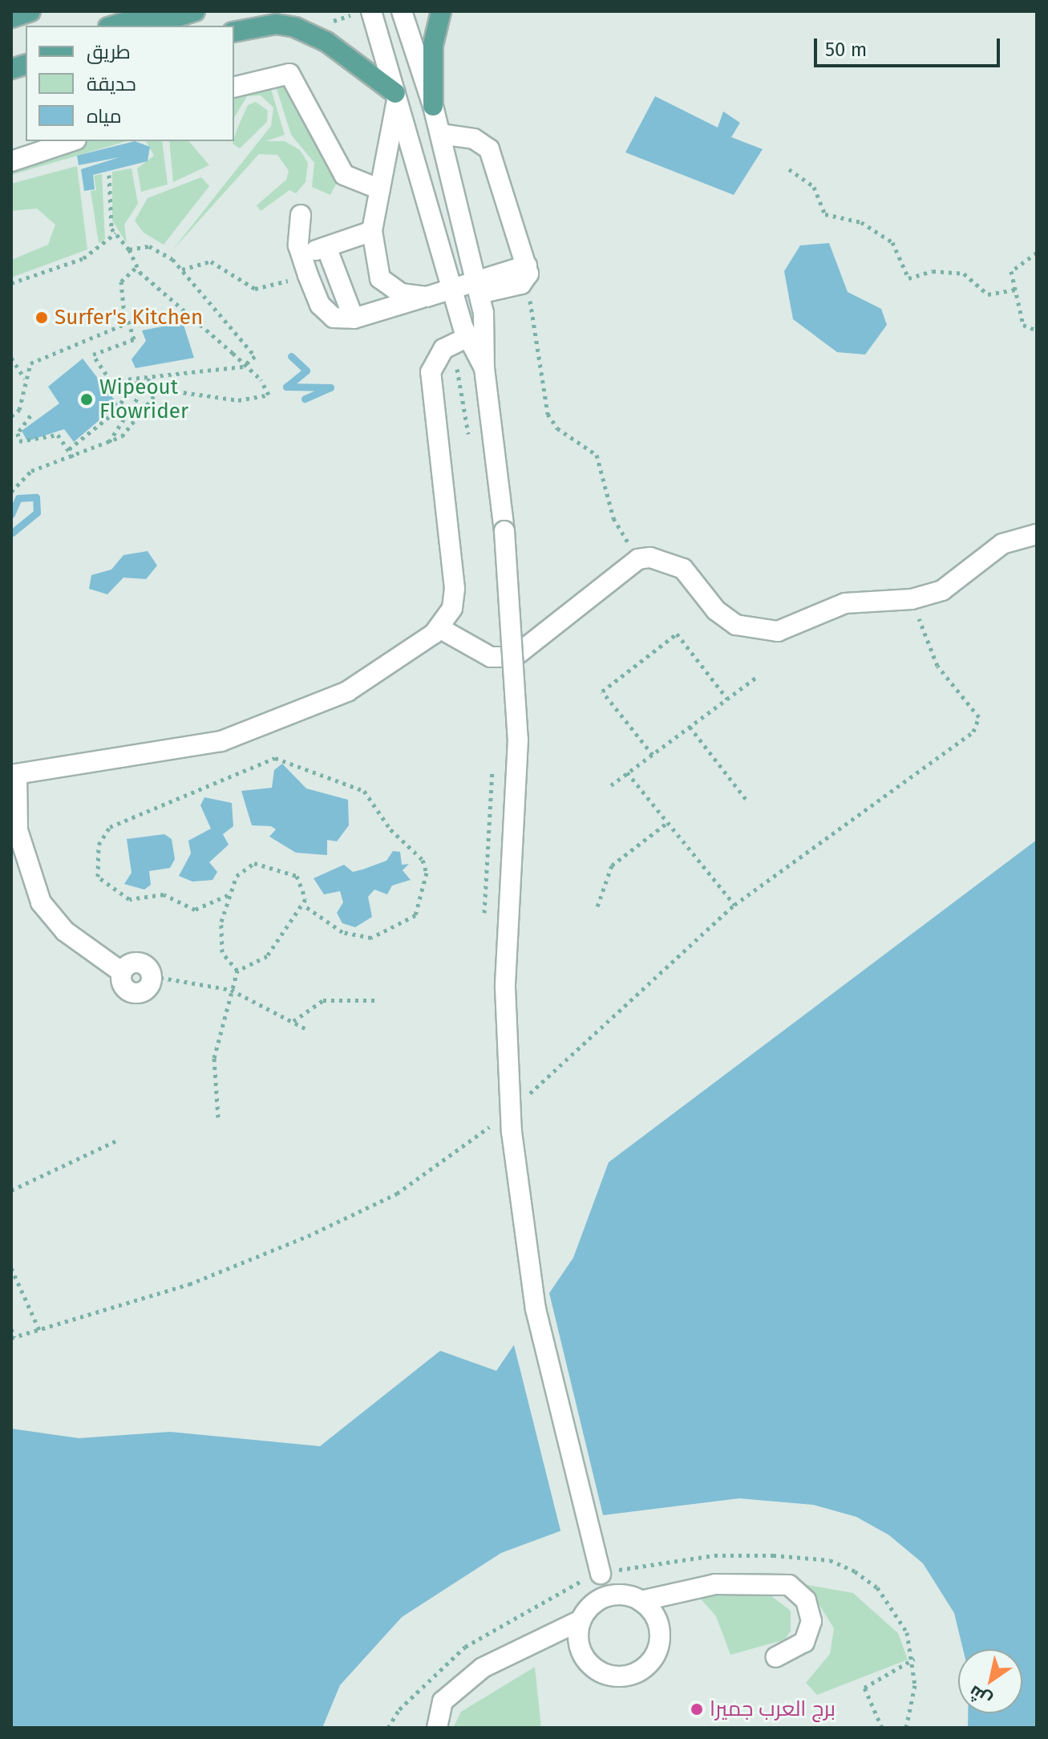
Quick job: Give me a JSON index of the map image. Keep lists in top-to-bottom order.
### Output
{
  "places": ["Surfer's Kitchen", "Wipeout Flowrider", "برج العرب جميرا"],
  "legend": ["طريق", "حديقة", "مياه"],
  "scale_bar": "50 m",
  "north": "bottom left"
}
